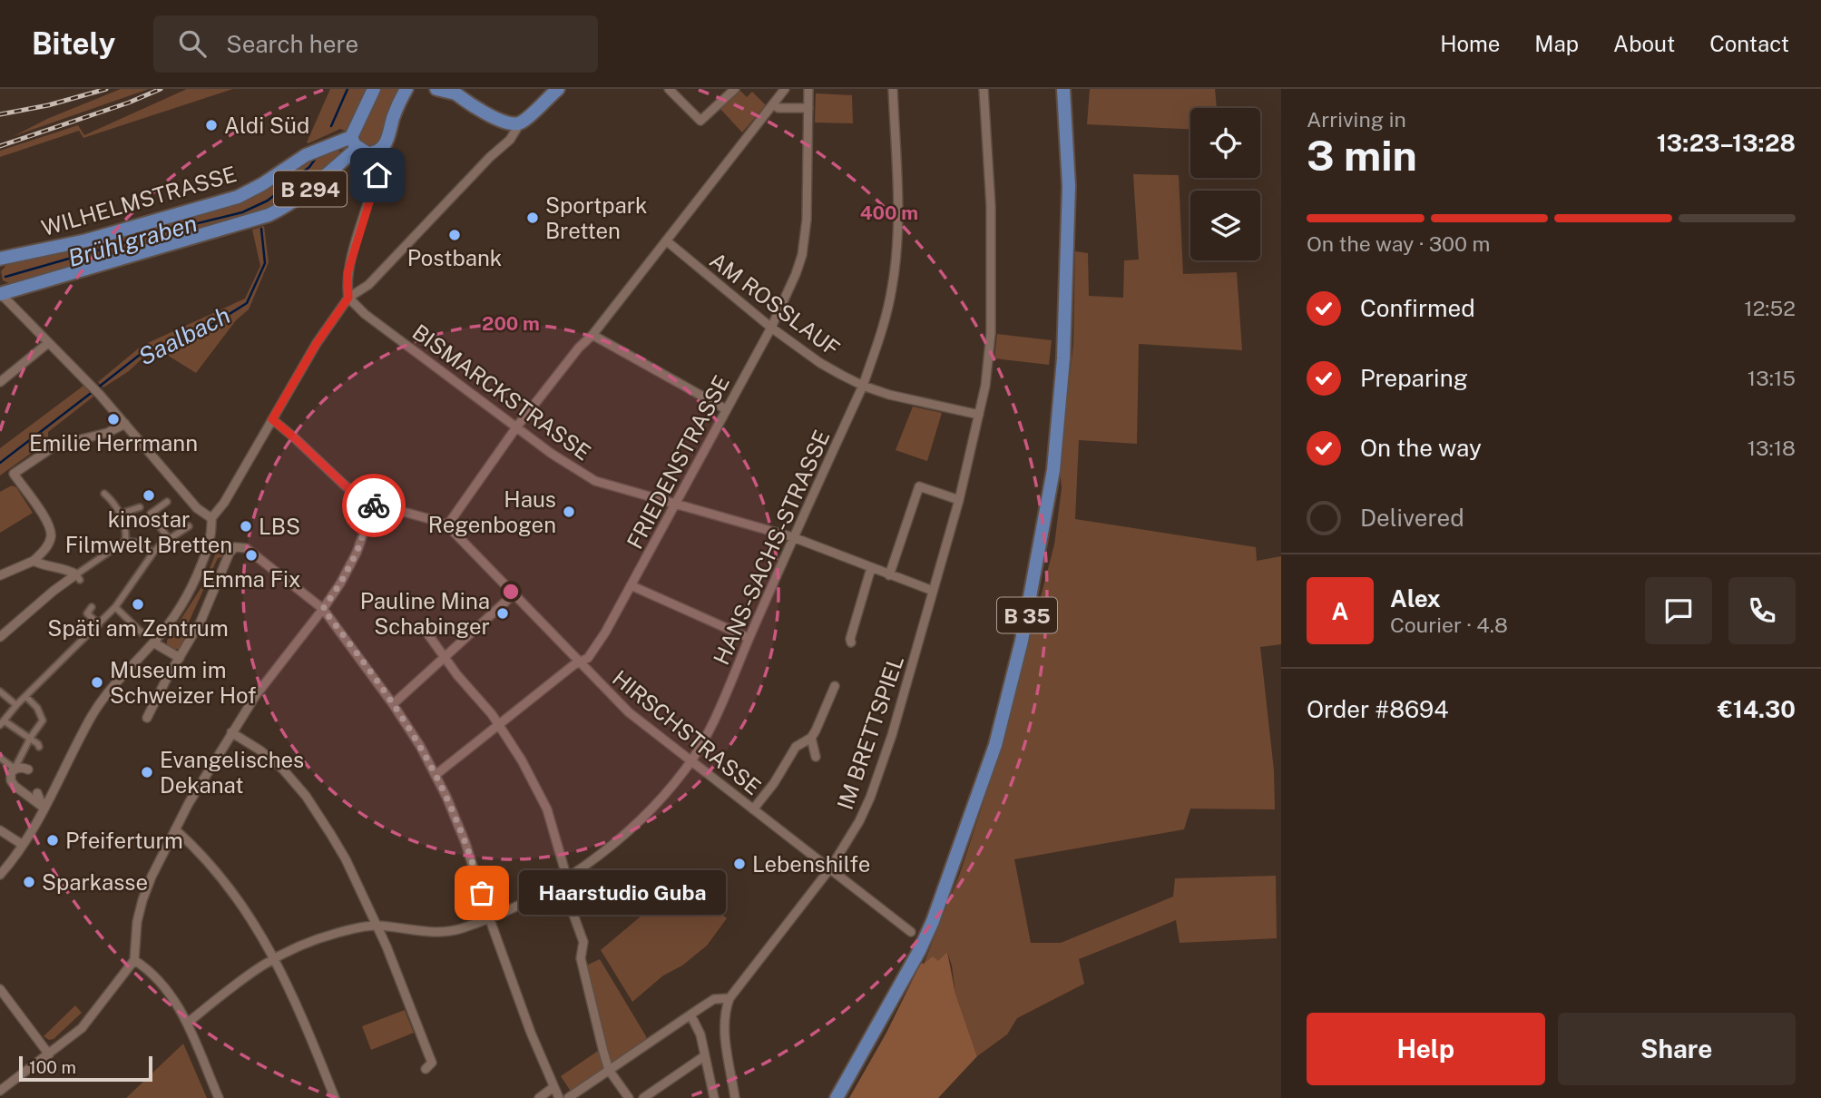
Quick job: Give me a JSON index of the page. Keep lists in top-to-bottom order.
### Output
{
  "streets": {
    "main road": ["B 294", "WILHELMSTRASSE", "B 35"],
    "street": [
      "AM ROSSLAUF",
      "BISMARCKSTRASSE",
      "FRIEDENSTRASSE",
      "HANS-SACHS-STRASSE",
      "HIRSCHSTRASSE",
      "IM BRETTSPIEL"
    ]
  },
  "crossings": [
    ["B 294", "WILHELMSTRASSE"],
    ["AM ROSSLAUF", "FRIEDENSTRASSE"],
    ["AM ROSSLAUF", "HANS-SACHS-STRASSE"],
    ["AM ROSSLAUF", "IM BRETTSPIEL"],
    ["BISMARCKSTRASSE", "FRIEDENSTRASSE"],
    ["BISMARCKSTRASSE", "HANS-SACHS-STRASSE"],
    ["BISMARCKSTRASSE", "IM BRETTSPIEL"],
    ["FRIEDENSTRASSE", "HIRSCHSTRASSE"],
    ["HANS-SACHS-STRASSE", "HIRSCHSTRASSE"],
    ["HIRSCHSTRASSE", "IM BRETTSPIEL"]
  ],
  "water": ["Brühlgraben", "Saalbach"],
  "places": [
    "Aldi Süd",
    "Sportpark Bretten",
    "Postbank",
    "Emilie Herrmann",
    "kinostar Filmwelt Bretten",
    "Haus Regenbogen",
    "LBS",
    "Emma Fix",
    "Späti am Zentrum",
    "Pauline Mina Schabinger",
    "Museum im Schweizer Hof",
    "Evangelisches Dekanat",
    "Pfeiferturm",
    "Lebenshilfe",
    "Sparkasse",
    "Haarstudio Guba"
  ],
  "scale_bar": "100 m",
  "page": {
    "header": "Bitely",
    "search": "Search here",
    "nav": [
      "Home",
      "Map",
      "About",
      "Contact"
    ],
    "heading": ["3 min", "Arriving in", "13:23–13:28"],
    "panel": [
      "Alex",
      "Courier · 4.8",
      "Order #8694",
      "€14.30"
    ],
    "bar": "On the way · 300 m",
    "list": [
      ["Confirmed", "12:52"],
      ["Preparing", "13:15"],
      ["On the way", "13:18"],
      "Delivered"
    ],
    "round": "A",
    "bubble": "Haarstudio Guba",
    "buttons": ["Help", "Share"],
    "scale": "100 m"
  },
  "rings": ["400 m", "200 m"]
}
